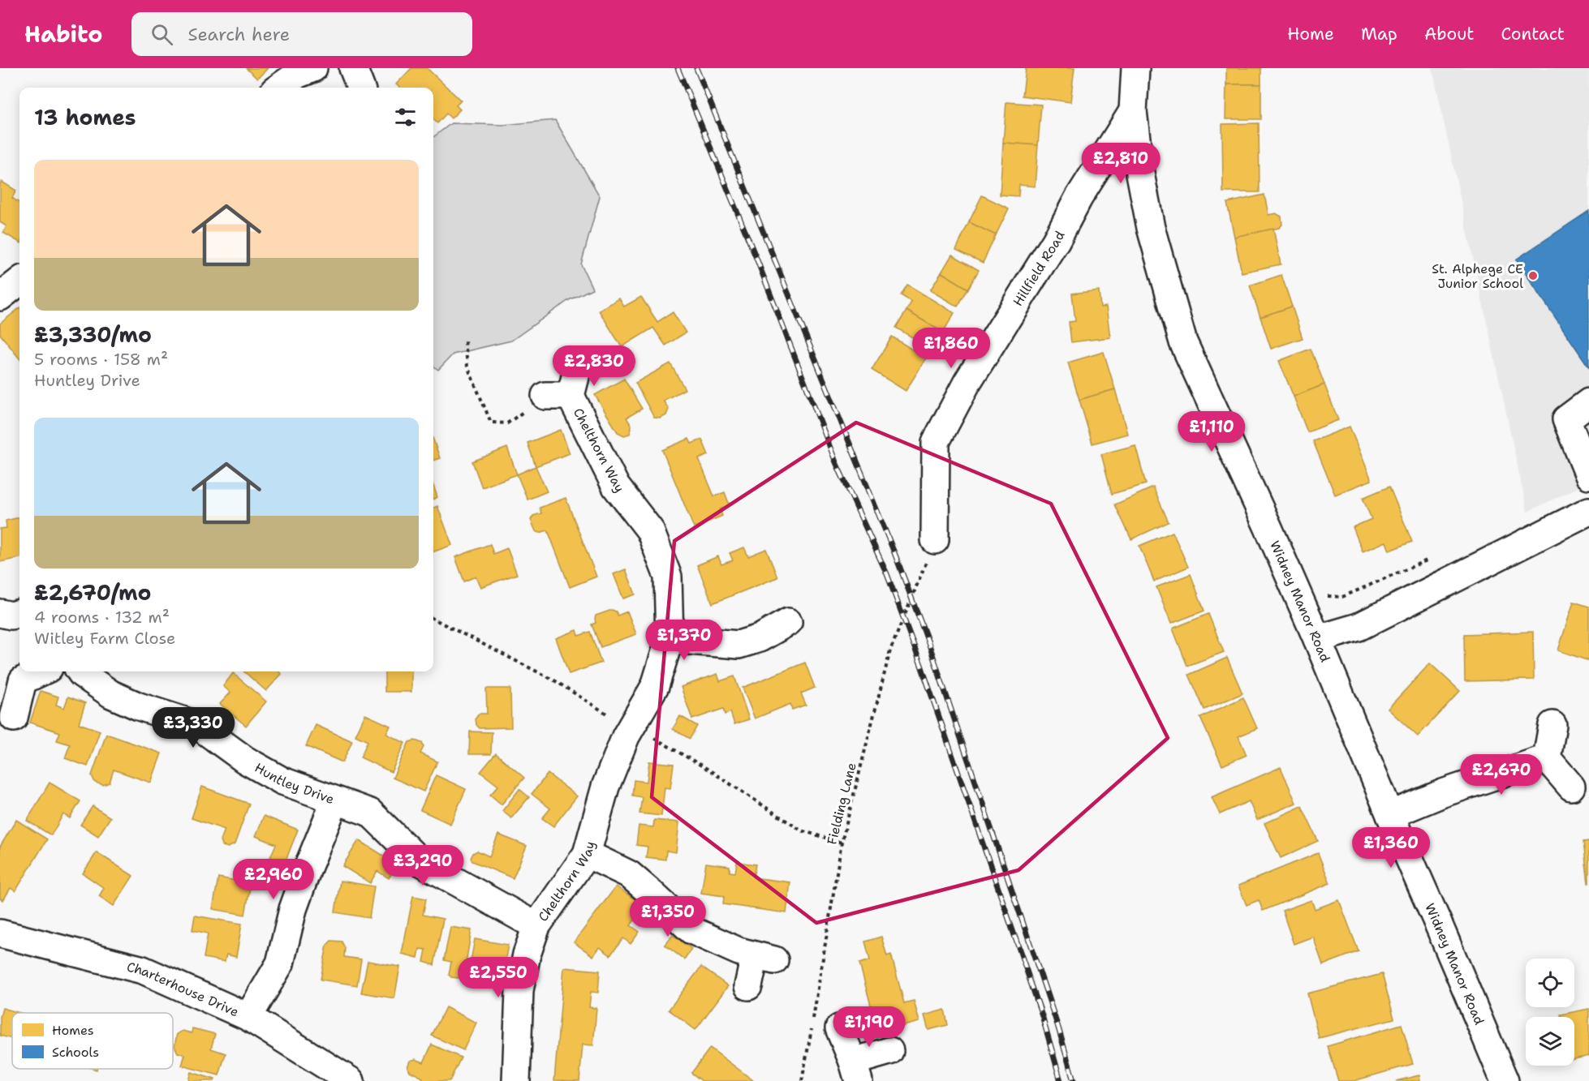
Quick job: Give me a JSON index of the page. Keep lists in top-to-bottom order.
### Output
{
  "streets": {
    "street": [
      "Hillfield Road",
      "Chelthorn Way",
      "Widney Manor Road",
      "Huntley Drive",
      "Charterhouse Drive"
    ],
    "path": ["Fielding Lane"]
  },
  "crossings": [
    ["Hillfield Road", "Widney Manor Road"],
    ["Hillfield Road", "Fielding Lane"],
    ["Chelthorn Way", "Huntley Drive"],
    ["Huntley Drive", "Charterhouse Drive"]
  ],
  "places": ["St. Alphege CE Junior School"],
  "legend": ["Homes", "Schools"],
  "page": {
    "header": "Habito",
    "search": "Search here",
    "nav": [
      "Home",
      "Map",
      "About",
      "Contact"
    ],
    "heading": "13 homes",
    "price": [
      "£2,810",
      "£1,860",
      "£2,830",
      "£1,110",
      "£1,370",
      "£3,330",
      "£2,670",
      "£1,360",
      "£3,290",
      "£2,960",
      "£1,350",
      "£2,550",
      "£1,190"
    ],
    "list": [
      {
        "name": "£3,330/mo",
        "note": "5 rooms · 158 m² · Huntley Drive"
      },
      {
        "name": "£2,670/mo",
        "note": "4 rooms · 132 m² · Witley Farm Close"
      }
    ]
  }
}
